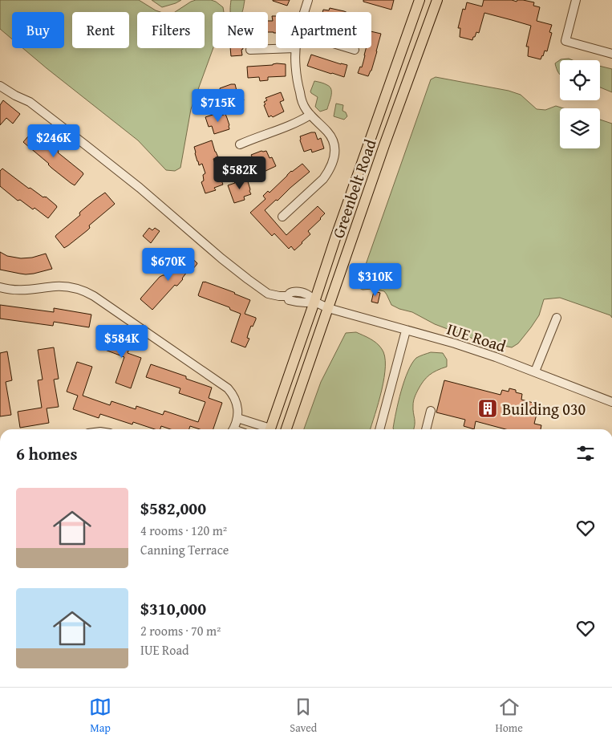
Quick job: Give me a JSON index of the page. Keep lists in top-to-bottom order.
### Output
{
  "streets": {
    "main road": ["Greenbelt Road"],
    "street": ["IUE Road"]
  },
  "crossings": [
    ["Greenbelt Road", "IUE Road"]
  ],
  "places": {
    "building": ["Building 030"]
  },
  "page": {
    "chip": [
      "Buy",
      "Rent",
      "Filters",
      "New",
      "Apartment"
    ],
    "price": [
      "$715K",
      "$246K",
      "$582K",
      "$670K",
      "$310K",
      "$584K"
    ],
    "heading": "6 homes",
    "list": [
      {
        "name": "$582,000",
        "note": "4 rooms · 120 m² · Canning Terrace"
      },
      {
        "name": "$310,000",
        "note": "2 rooms · 70 m² · IUE Road"
      }
    ],
    "tabs": ["Map", "Saved", "Home"]
  }
}
